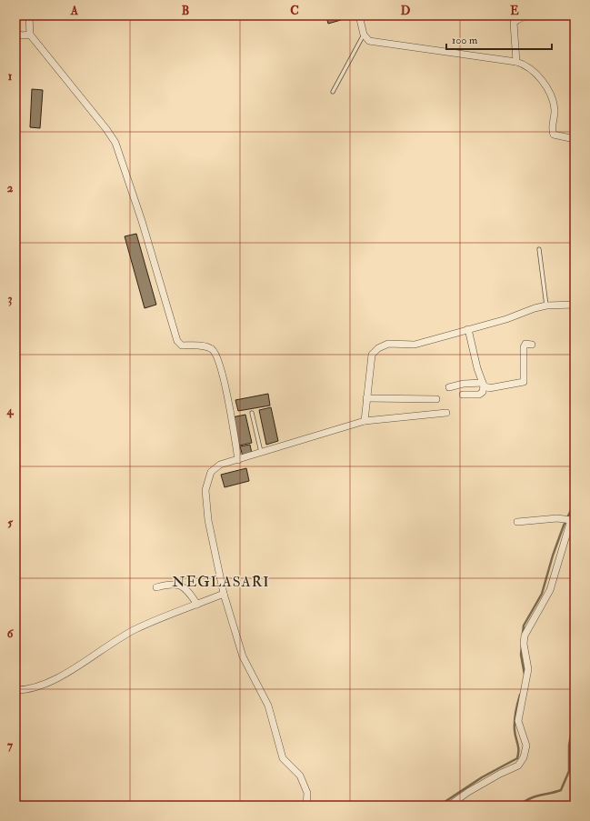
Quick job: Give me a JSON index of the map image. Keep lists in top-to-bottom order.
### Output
{
  "districts": ["NEGLASARI"],
  "scale_bar": "100 m",
  "grid": {
    "columns": [
      "A",
      "B",
      "C",
      "D",
      "E"
    ],
    "rows": [
      "1",
      "2",
      "3",
      "4",
      "5",
      "6",
      "7"
    ]
  }
}
